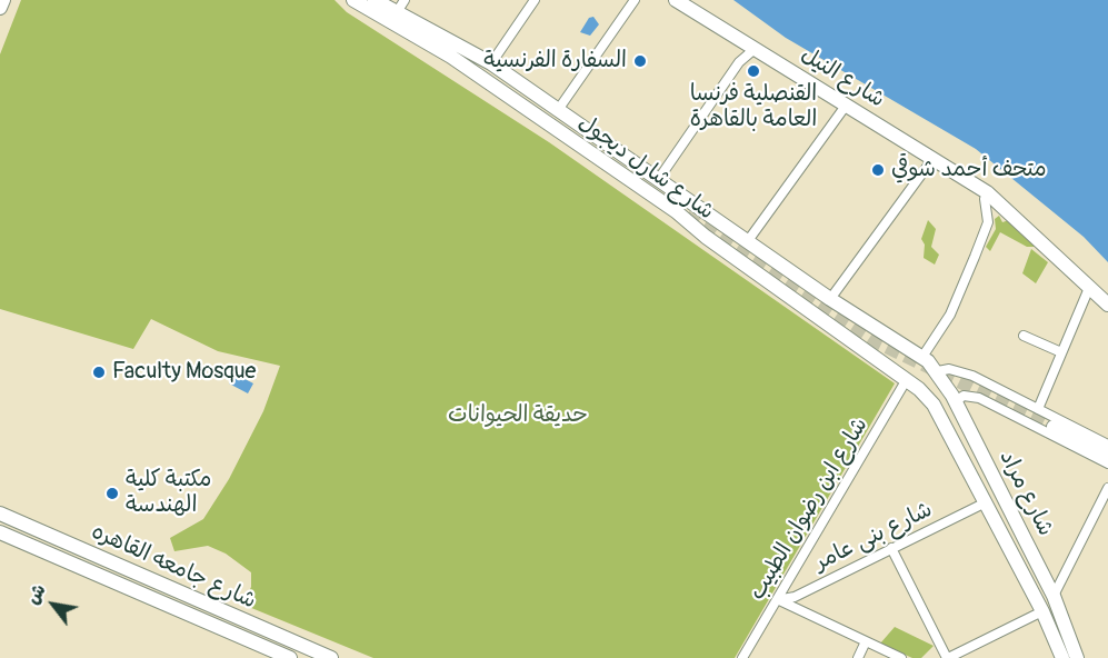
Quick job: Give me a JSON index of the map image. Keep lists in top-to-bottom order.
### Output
{
  "streets": {
    "main road": [
      "شارع النيل",
      "شارع شارل ديجول",
      "شارع مراد",
      "شارع جامعه القاهره"
    ],
    "street": ["شارع ابن رضوان الطبيب", "شارع بنى عامر"]
  },
  "crossings": [
    ["شارع شارل ديجول", "شارع مراد"],
    ["شارع شارل ديجول", "شارع ابن رضوان الطبيب"],
    ["شارع مراد", "شارع ابن رضوان الطبيب"],
    ["شارع مراد", "شارع بنى عامر"],
    ["شارع ابن رضوان الطبيب", "شارع بنى عامر"]
  ],
  "parks": ["حديقة الحيوانات"],
  "places": [
    "السفارة الفرنسية",
    "القنصلية فرنسا العامة بالقاهرة",
    "متحف أحمد شوقي",
    "Faculty Mosque",
    "مكتبة كلية الهندسة"
  ],
  "north": "top left"
}
